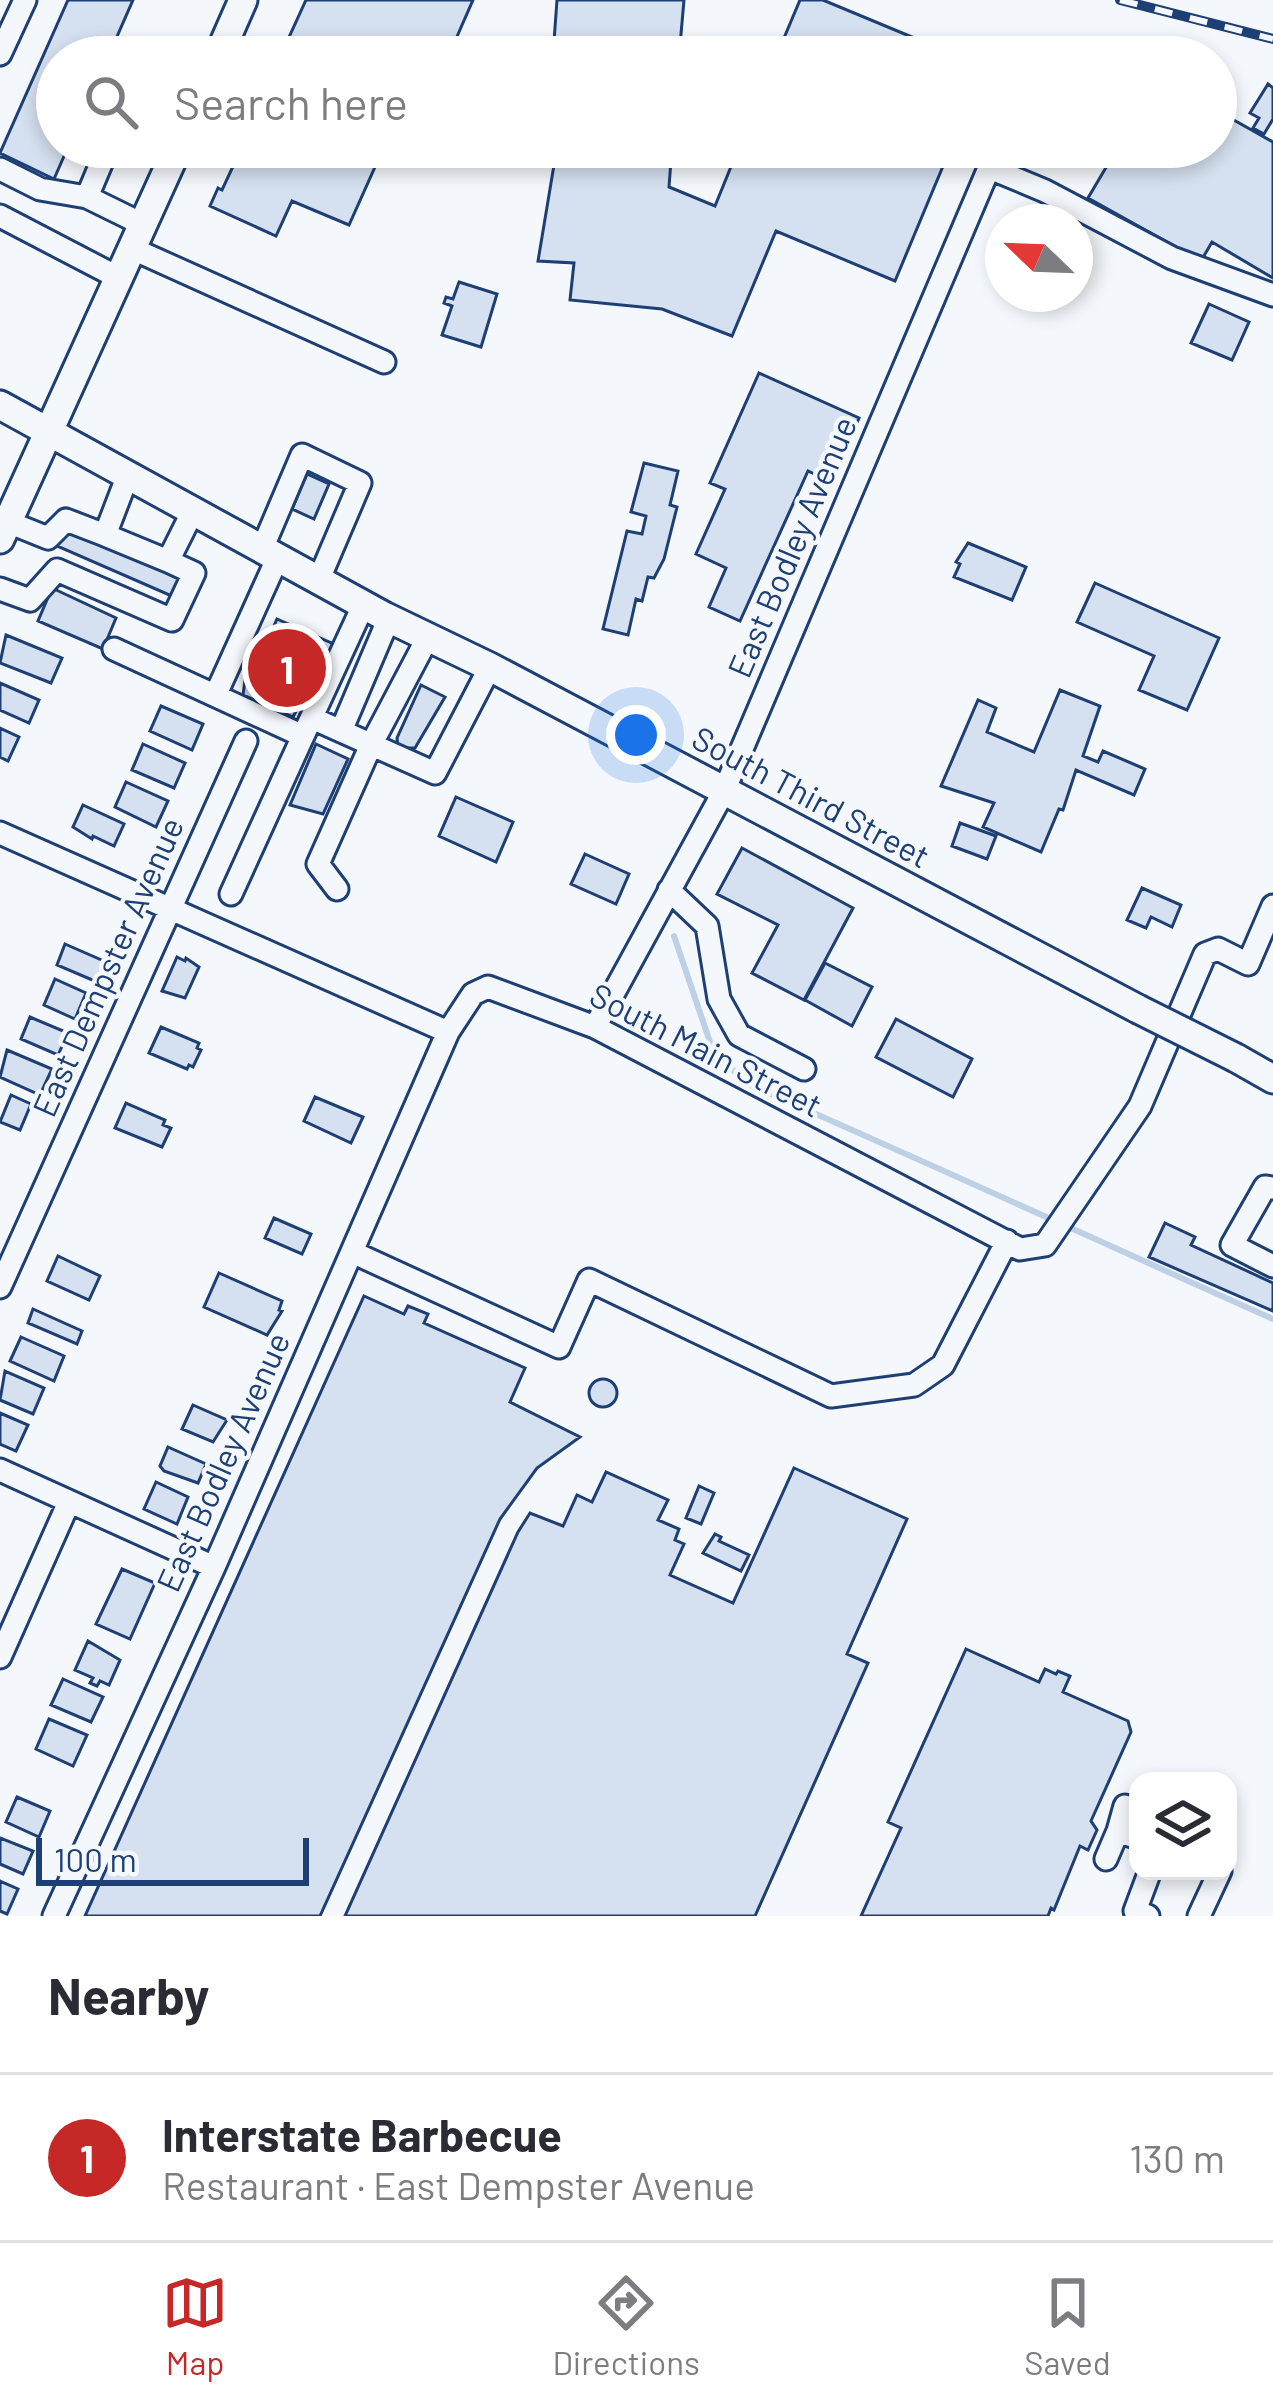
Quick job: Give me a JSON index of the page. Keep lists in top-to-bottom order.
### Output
{
  "streets": {
    "main road": ["South Third Street"],
    "street": ["East Bodley Avenue", "East Dempster Avenue", "South Main Street"]
  },
  "crossings": [
    ["East Bodley Avenue", "South Third Street"],
    ["East Bodley Avenue", "South Main Street"]
  ],
  "scale_bar": "100 m",
  "north": "top left",
  "page": {
    "search": "Search here",
    "pins": "1",
    "scale": "100 m",
    "heading": "Nearby",
    "list": [
      {
        "mark": "1",
        "name": "Interstate Barbecue",
        "note": "Restaurant · East Dempster Avenue",
        "value": "130 m"
      }
    ],
    "nav": ["Map", "Directions", "Saved"]
  }
}
